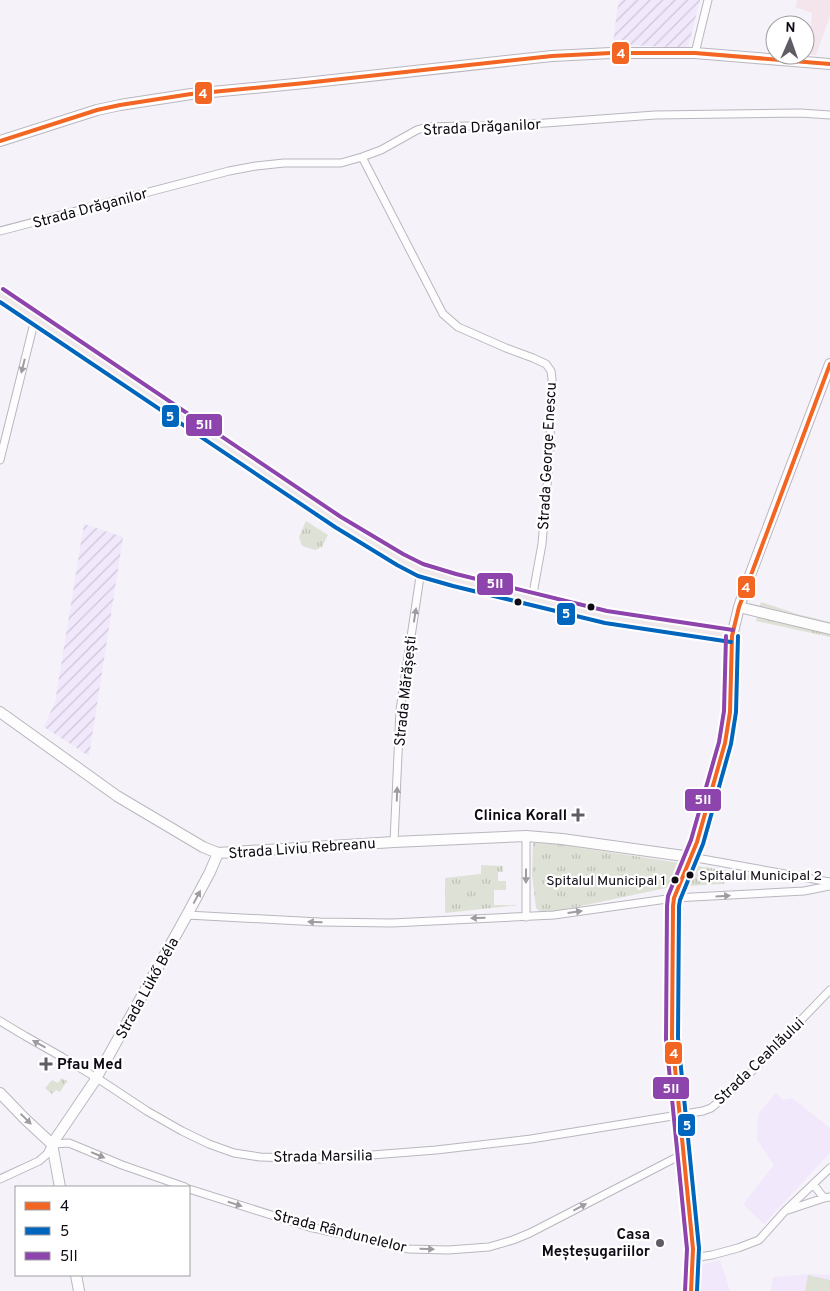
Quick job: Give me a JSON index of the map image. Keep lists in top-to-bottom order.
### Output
{
  "streets": {
    "main road": ["Strada Liviu Rebreanu", "Strada Lükő Béla"],
    "street": [
      "Strada Drăganilor",
      "Strada George Enescu",
      "Strada Mărășești",
      "Strada Ceahlăului",
      "Strada Marsilia",
      "Strada Rândunelelor"
    ]
  },
  "crossings": [
    ["Strada Drăganilor", "Strada George Enescu"],
    ["Strada Mărășești", "Strada Liviu Rebreanu"],
    ["Strada Liviu Rebreanu", "Strada Lükő Béla"],
    ["Strada Lükő Béla", "Strada Marsilia"],
    ["Strada Ceahlăului", "Strada Marsilia"]
  ],
  "one_way": ["Strada Mărășești", "Strada Rândunelelor"],
  "places": {
    "health": ["Clinica Korall", "Pfau Med"],
    "other": ["Spitalul Municipal 2", "Spitalul Municipal 1", "Casa Meșteșugariilor"]
  },
  "lines": ["transit line 4", "transit line 5II", "transit line 5"],
  "legend": ["4", "5", "5II"],
  "north": "top"
}
